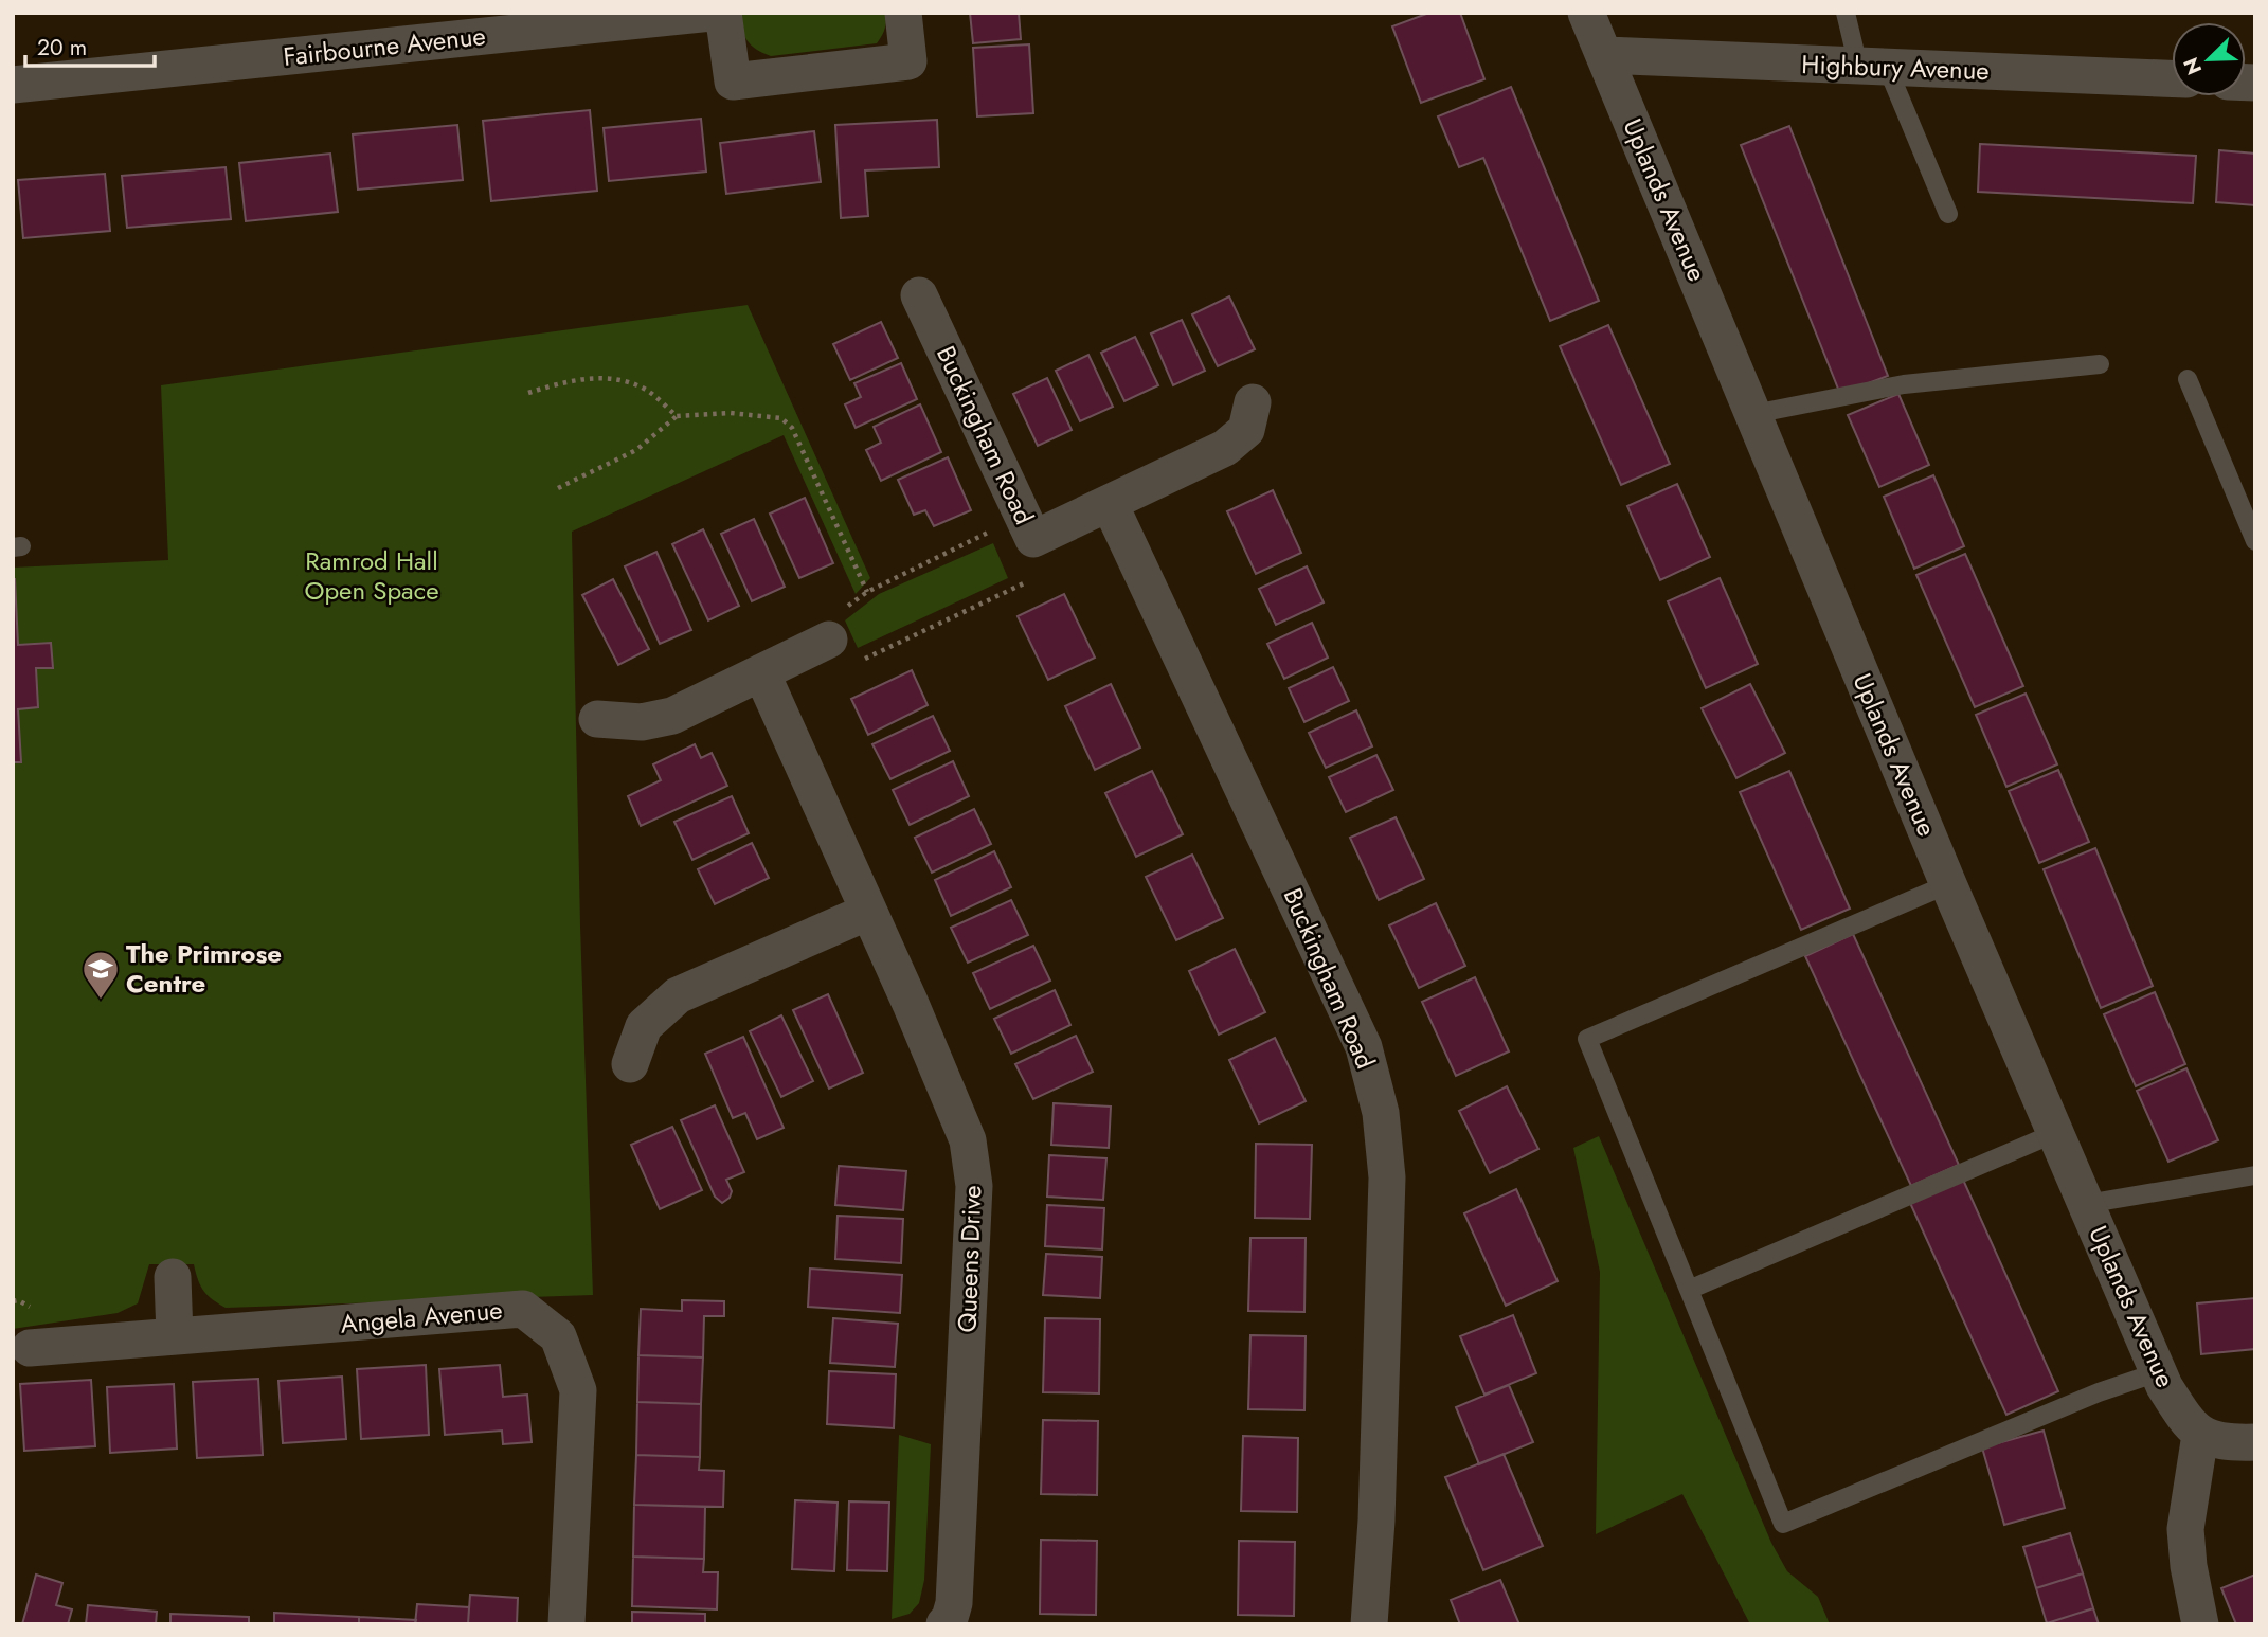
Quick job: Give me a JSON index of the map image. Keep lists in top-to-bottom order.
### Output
{
  "streets": {
    "street": [
      "Fairbourne Avenue",
      "Highbury Avenue",
      "Uplands Avenue",
      "Buckingham Road",
      "Queens Drive",
      "Angela Avenue"
    ]
  },
  "crossings": [
    ["Highbury Avenue", "Uplands Avenue"]
  ],
  "parks": ["Ramrod Hall Open Space"],
  "places": {
    "school or university": ["The Primrose Centre"]
  },
  "scale_bar": "20 m",
  "north": "bottom left"
}
